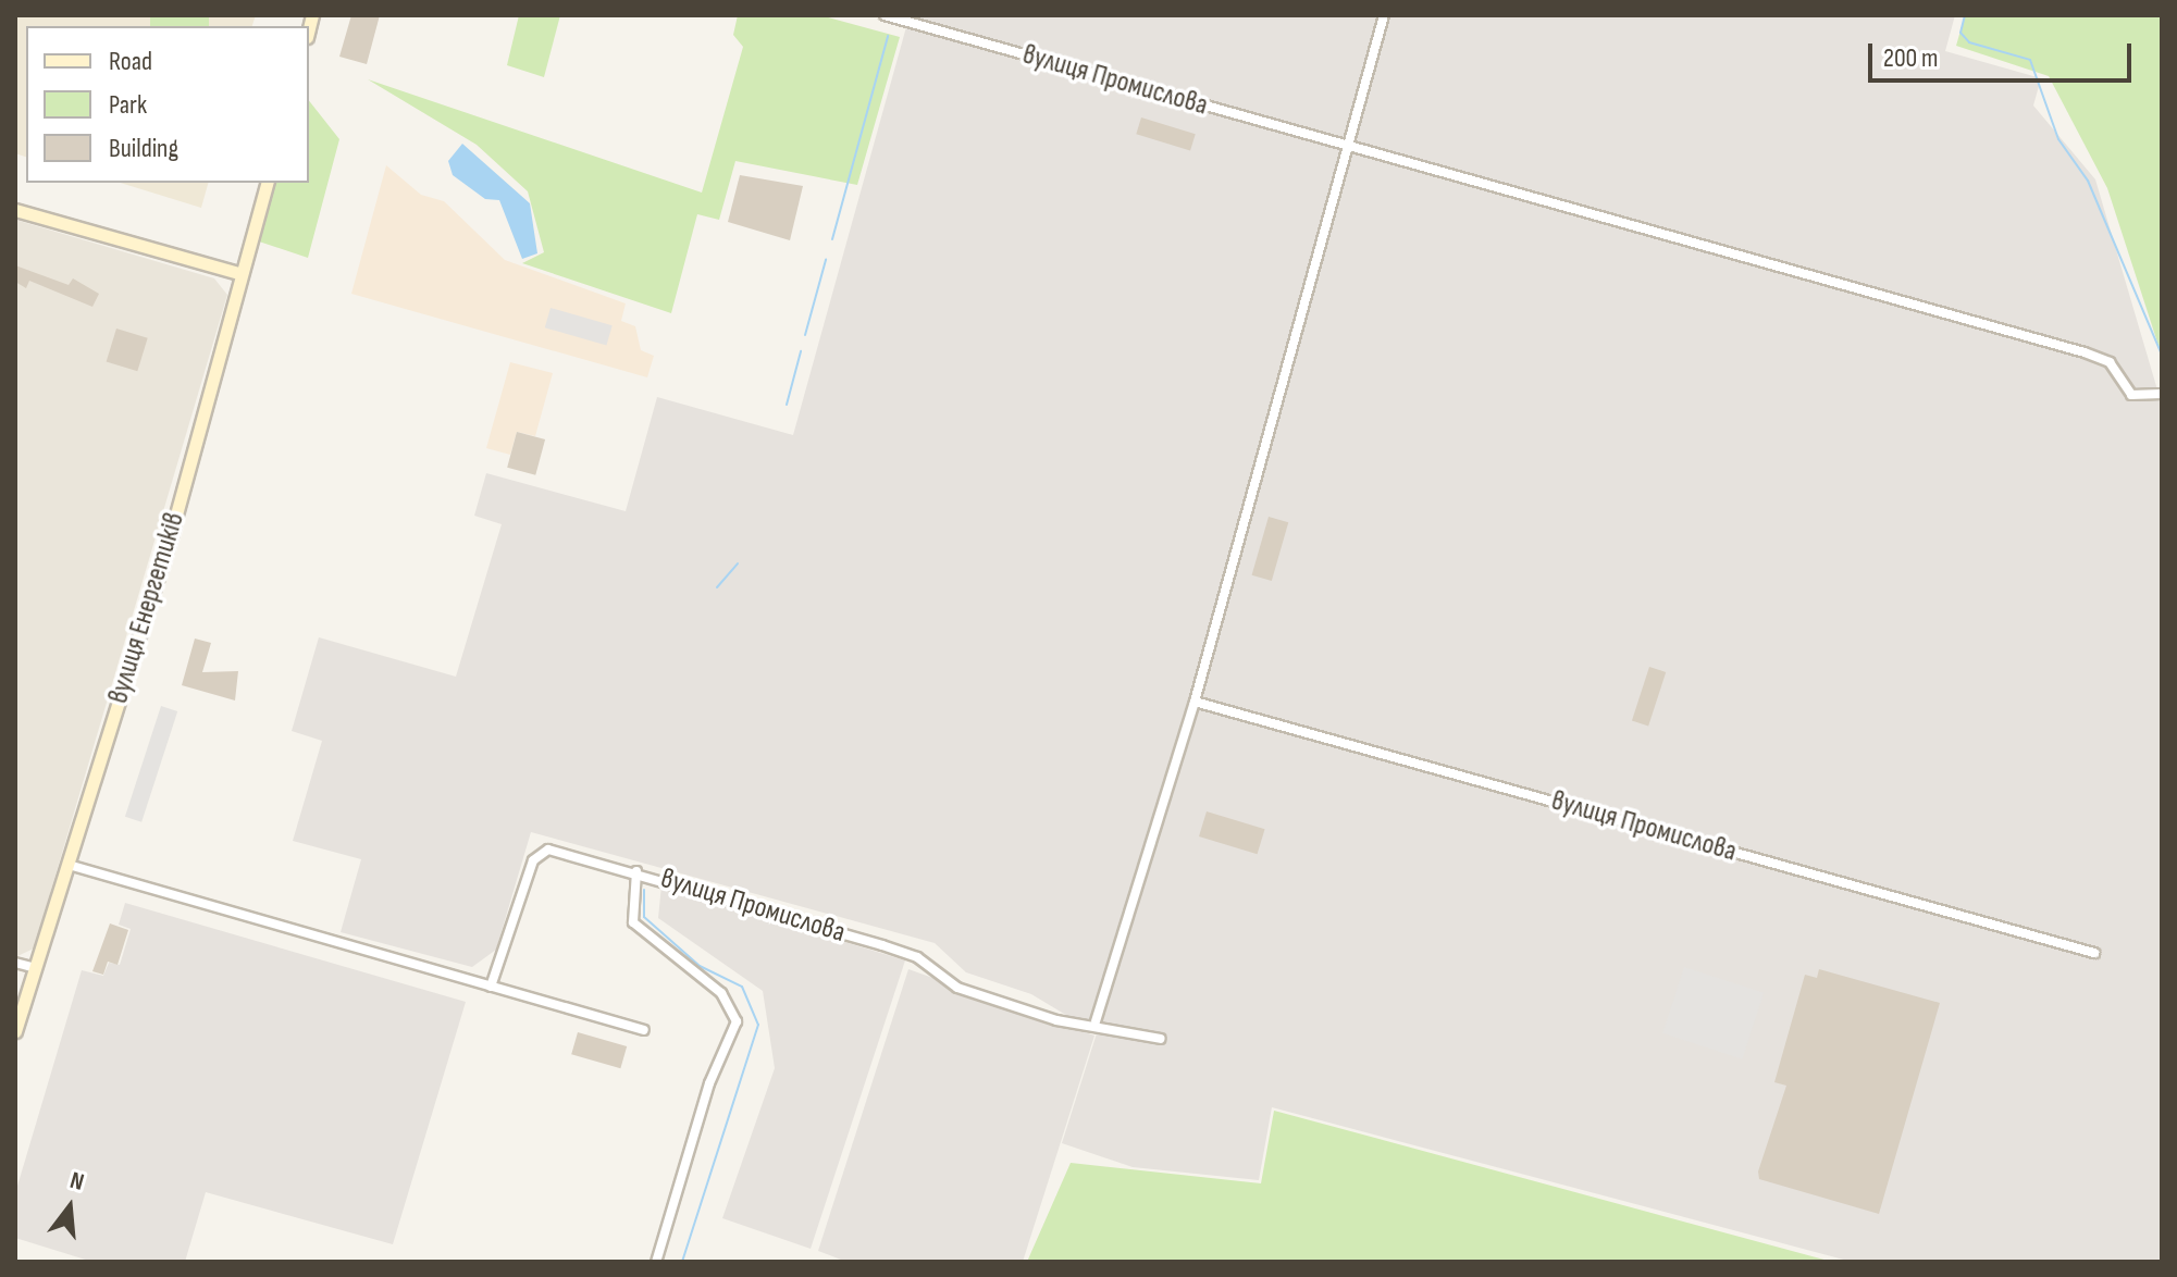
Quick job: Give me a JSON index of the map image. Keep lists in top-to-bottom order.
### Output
{
  "streets": {
    "main road": ["вулиця Енергетиків"],
    "street": ["вулиця Промислова"]
  },
  "legend": ["Road", "Park", "Building"],
  "scale_bar": "200 m",
  "north": "top"
}
